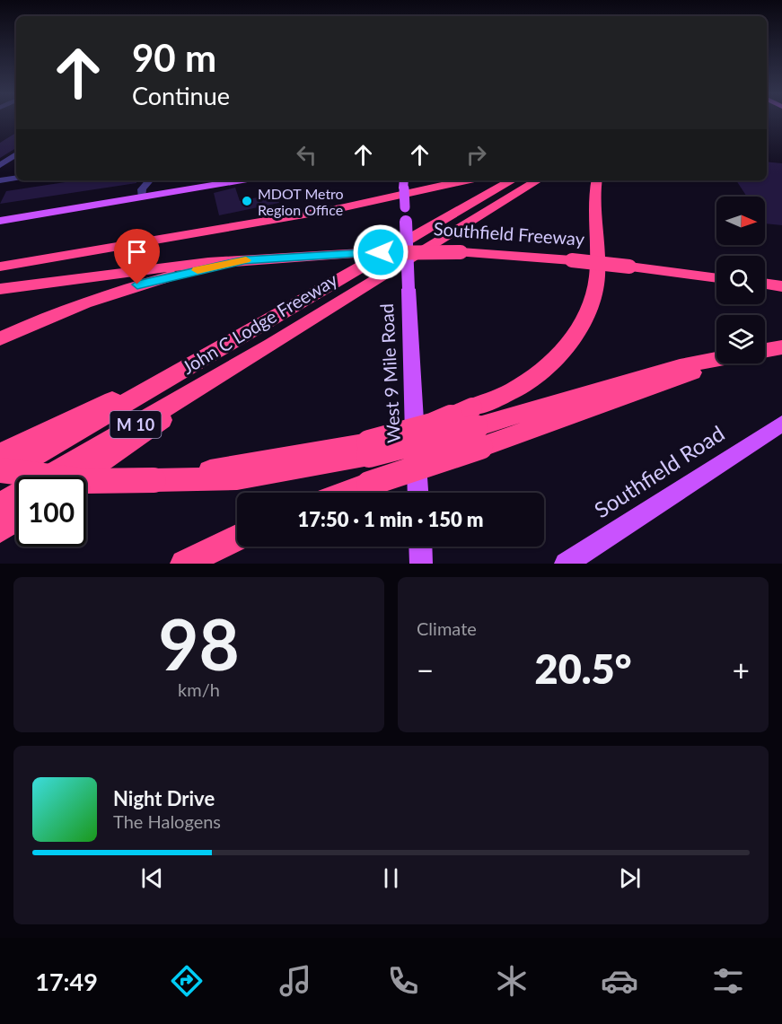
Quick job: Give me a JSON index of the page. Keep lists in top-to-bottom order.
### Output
{
  "streets": {
    "highway": ["Southfield Freeway", "John C Lodge Freeway", "M 10"],
    "main road": ["West 9 Mile Road", "Southfield Road"]
  },
  "places": ["MDOT Metro Region Office"],
  "north": "right",
  "page": {
    "turn": ["90 m", "Continue"],
    "limit": "100",
    "trip": "17:50 · 1 min · 150 m",
    "tile": [
      ["98", "km/h"],
      "Climate"
    ],
    "heat": ["−", "20.5°", "+"],
    "song": ["Night Drive", "The Halogens"],
    "tabs": "17:49"
  }
}
